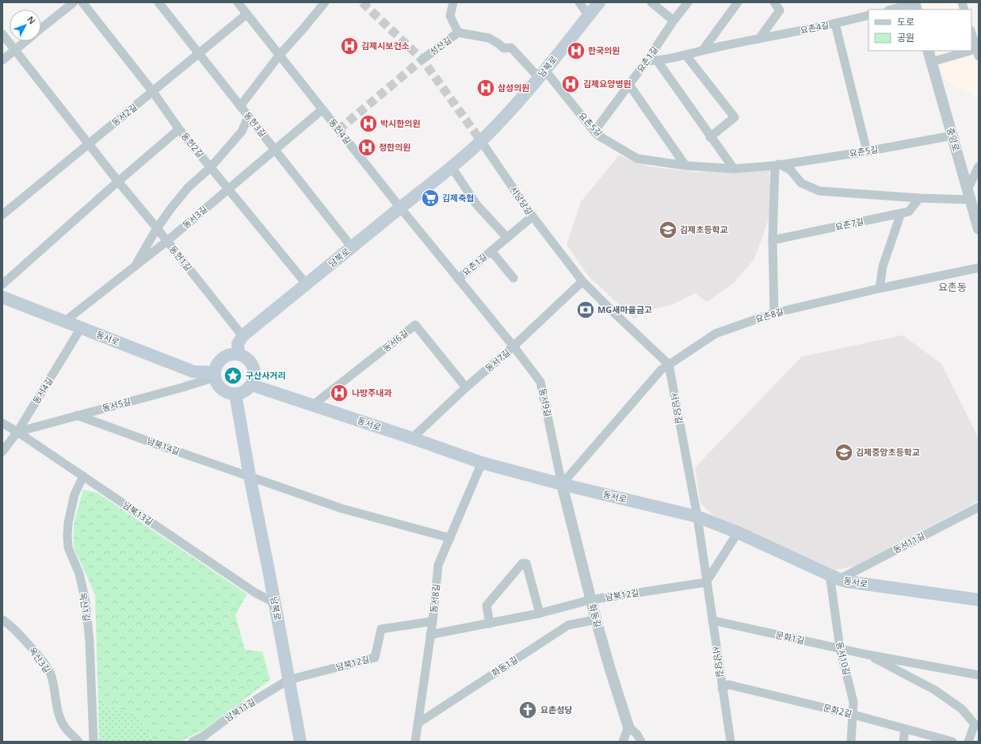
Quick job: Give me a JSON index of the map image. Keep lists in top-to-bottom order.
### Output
{
  "streets": {
    "main road": ["남북로", "동서로"],
    "street": [
      "요촌4길",
      "성산길",
      "요촌1길",
      "동서2길",
      "동헌3길",
      "요촌5길",
      "동헌4길",
      "중앙로",
      "동헌2길",
      "서낭당길",
      "동서3길",
      "요촌7길",
      "동헌1길",
      "요촌8길",
      "동서6길",
      "동서7길",
      "동서4길",
      "동서9길",
      "동서5길",
      "남북14길",
      "남북13길",
      "동서11길",
      "남북12길",
      "동서8길",
      "옥산1길",
      "화동길",
      "문화1길",
      "동서10길",
      "옥산3길",
      "화동1길",
      "남북11길",
      "문화2길"
    ]
  },
  "crossings": [
    ["요촌4길", "요촌1길"],
    ["성산길", "요촌5길"],
    ["요촌1길", "요촌5길"],
    ["요촌1길", "서낭당길"],
    ["요촌1길", "동서9길"],
    ["남북로", "동헌3길"],
    ["남북로", "요촌5길"],
    ["남북로", "동헌4길"],
    ["남북로", "동헌2길"],
    ["남북로", "서낭당길"],
    ["남북로", "동헌1길"],
    ["남북로", "동서로"],
    ["남북로", "동서9길"],
    ["남북로", "동서5길"],
    ["남북로", "남북14길"],
    ["남북로", "남북13길"],
    ["남북로", "남북12길"],
    ["남북로", "남북11길"],
    ["동서2길", "동헌3길"],
    ["동서2길", "동헌4길"],
    ["동서2길", "동헌2길"],
    ["동서2길", "동헌1길"],
    ["동헌3길", "동서3길"],
    ["요촌5길", "중앙로"],
    ["동헌4길", "동서3길"],
    ["동헌4길", "동서9길"],
    ["동헌2길", "동서3길"],
    ["서낭당길", "요촌8길"],
    ["서낭당길", "동서로"],
    ["서낭당길", "동서7길"],
    ["서낭당길", "남북12길"],
    ["서낭당길", "문화1길"],
    ["서낭당길", "문화2길"],
    ["동서3길", "동헌1길"],
    ["동서3길", "동서로"],
    ["동서로", "동서6길"],
    ["동서로", "동서7길"],
    ["동서로", "동서4길"],
    ["동서로", "동서9길"],
    ["동서로", "동서5길"],
    ["동서로", "동서11길"],
    ["동서로", "동서8길"],
    ["동서로", "화동길"],
    ["동서로", "동서10길"],
    ["동서6길", "동서7길"],
    ["동서7길", "동서9길"],
    ["동서4길", "동서5길"],
    ["동서4길", "남북13길"],
    ["동서9길", "화동길"],
    ["동서5길", "남북14길"],
    ["동서5길", "남북13길"],
    ["남북13길", "옥산1길"],
    ["동서11길", "동서10길"],
    ["남북12길", "동서8길"],
    ["남북12길", "화동길"],
    ["남북12길", "남북11길"],
    ["동서8길", "화동1길"],
    ["화동길", "화동1길"],
    ["문화1길", "동서10길"],
    ["동서10길", "문화2길"]
  ],
  "districts": ["요촌동"],
  "places": {
    "hospital": [
      "김제시보건소",
      "한국의원",
      "김제요양병원",
      "삼성의원",
      "박시한의원",
      "정한의원",
      "나방주내과"
    ],
    "supermarket": ["김제축협"],
    "school or university": ["김제초등학교", "김제중앙초등학교"],
    "bank": ["MG새마을금고"],
    "place": ["구산사거리"],
    "church": ["요촌성당"]
  },
  "legend": ["도로", "공원"],
  "north": "top right"
}
